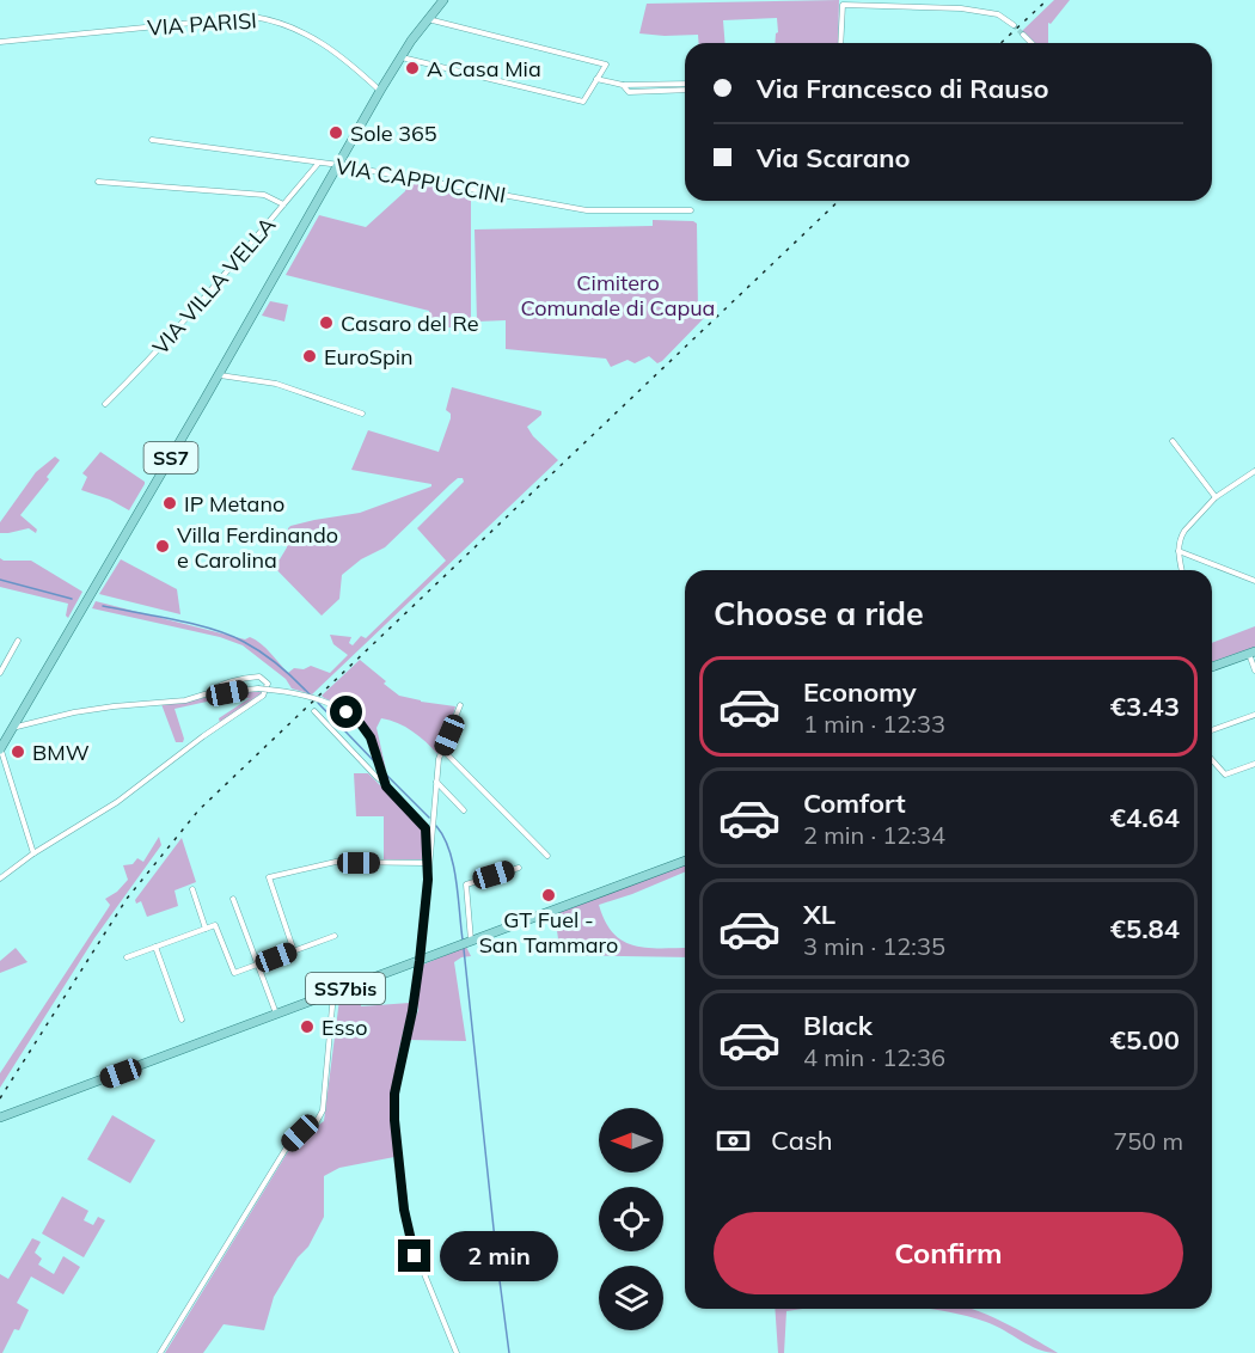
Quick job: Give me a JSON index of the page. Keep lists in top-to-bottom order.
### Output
{
  "streets": {
    "main road": ["SS7", "SS7bis"],
    "street": ["VIA PARISI", "VIA CAPPUCCINI", "VIA VILLA VELLA"]
  },
  "crossings": [
    ["VIA PARISI", "SS7"],
    ["VIA CAPPUCCINI", "VIA VILLA VELLA"],
    ["VIA CAPPUCCINI", "SS7"]
  ],
  "parks": ["Cimitero Comunale di Capua"],
  "places": [
    "A Casa Mia",
    "Sole 365",
    "Casaro del Re",
    "EuroSpin",
    "IP Metano",
    "Villa Ferdinando e Carolina",
    "BMW",
    "GT Fuel - San Tammaro",
    "Esso"
  ],
  "north": "left",
  "page": {
    "banner": ["Via Francesco di Rauso", "Via Scarano"],
    "heading": "Choose a ride",
    "list": [
      {
        "name": "Economy",
        "note": "1 min · 12:33",
        "value": "€3.43"
      },
      {
        "name": "Comfort",
        "note": "2 min · 12:34",
        "value": "€4.64"
      },
      {
        "name": "XL",
        "note": "3 min · 12:35",
        "value": "€5.84"
      },
      {
        "name": "Black",
        "note": "4 min · 12:36",
        "value": "€5.00"
      }
    ],
    "pay": ["Cash", "750 m"],
    "buttons": "Confirm",
    "bubble": "2 min"
  }
}
